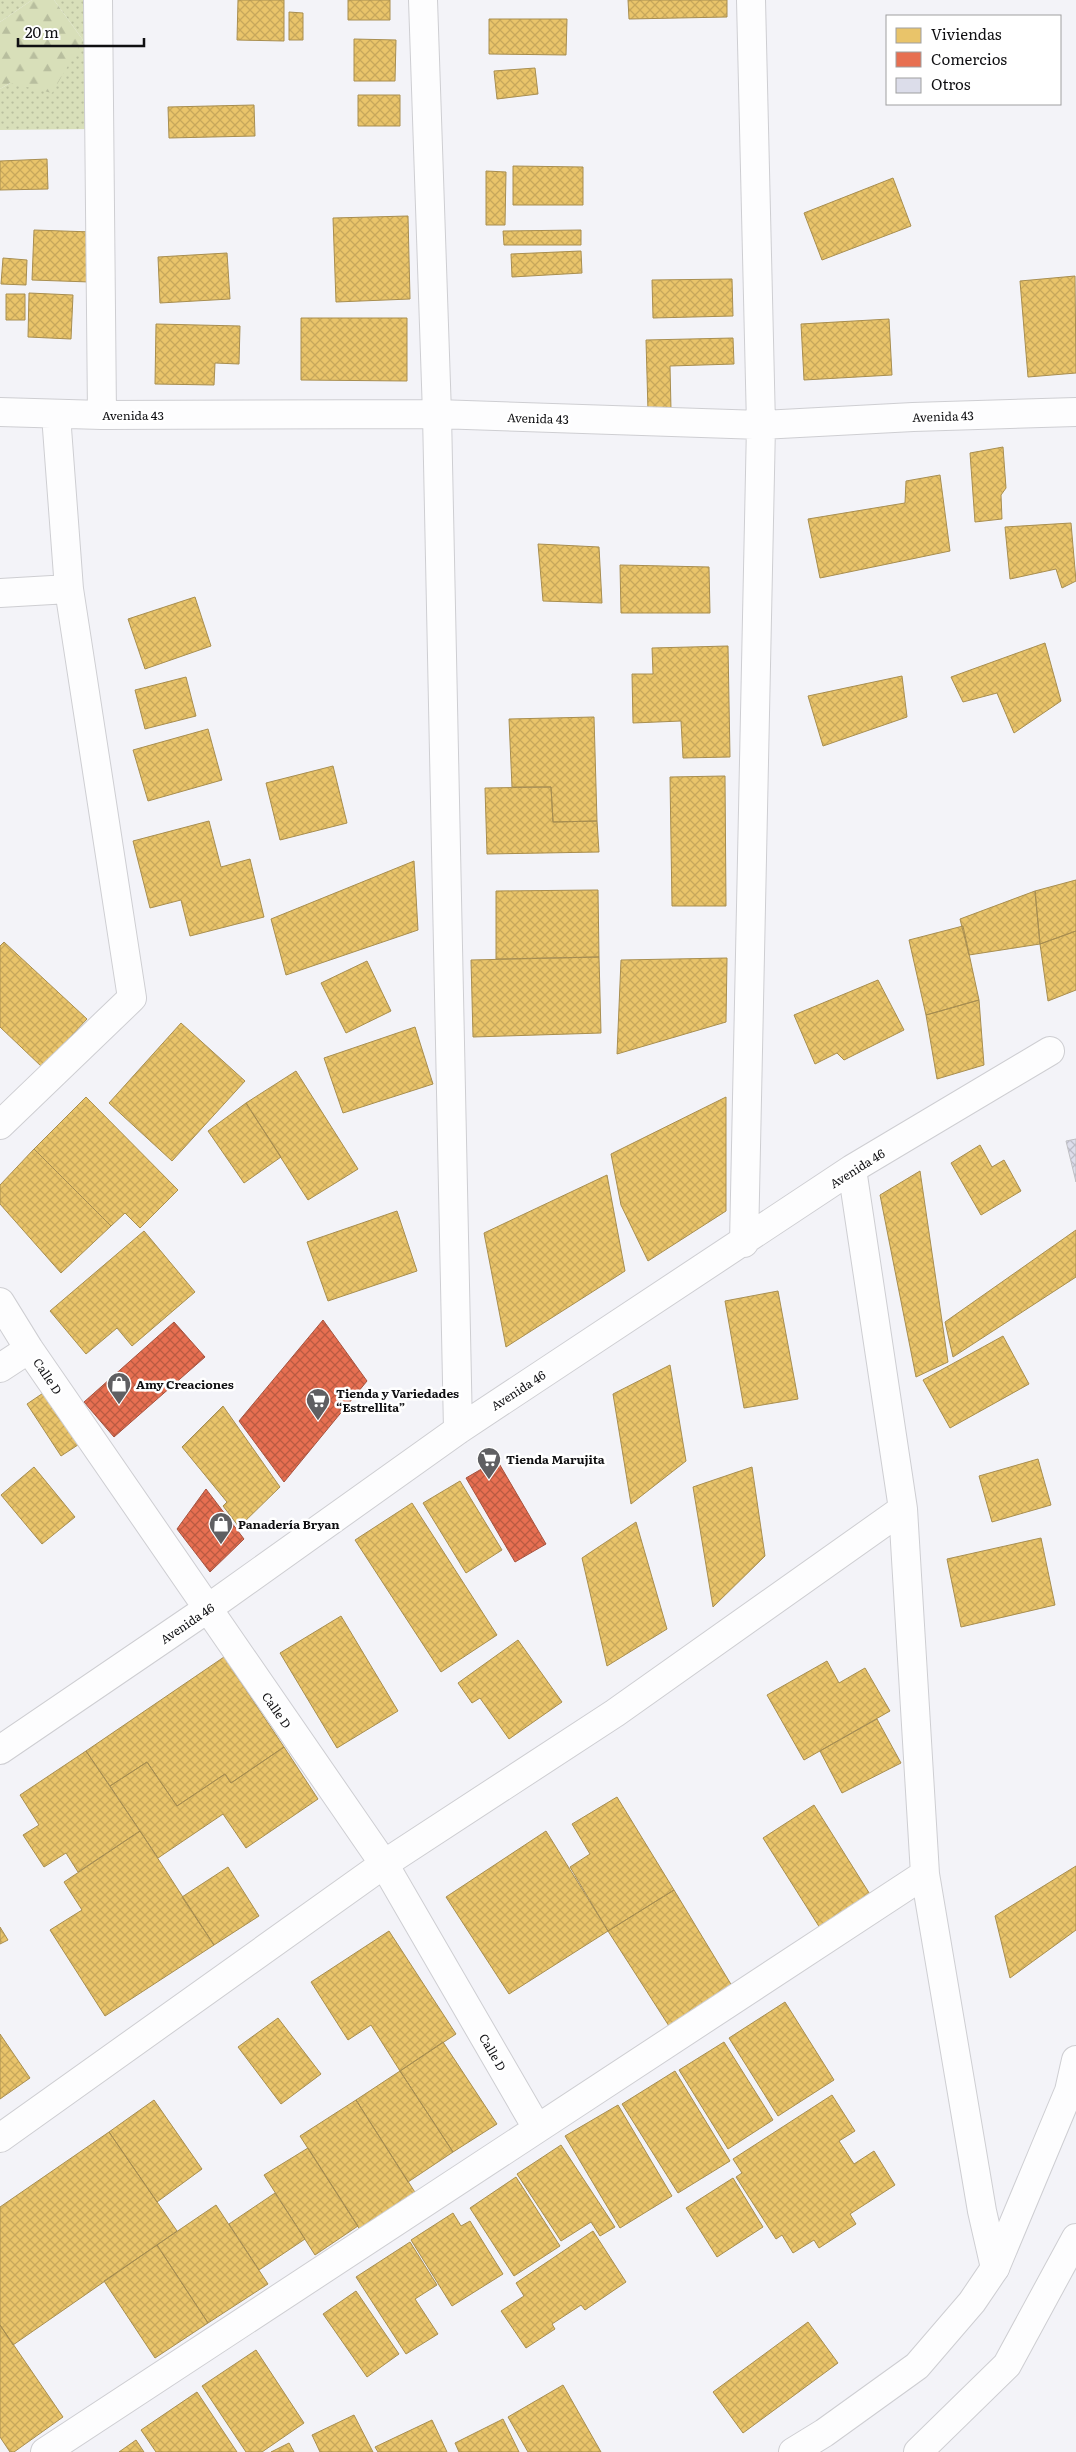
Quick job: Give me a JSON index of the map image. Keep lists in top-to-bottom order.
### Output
{
  "streets": {
    "street": ["Avenida 43", "Avenida 46", "Calle D"]
  },
  "crossings": [
    ["Avenida 46", "Calle D"]
  ],
  "places": {
    "shop": ["Amy Creaciones", "Panadería Bryan"],
    "supermarket": ["Tienda y Variedades “Estrellita”", "Tienda Marujita"]
  },
  "legend": ["Viviendas", "Comercios", "Otros"],
  "scale_bar": "20 m"
}
